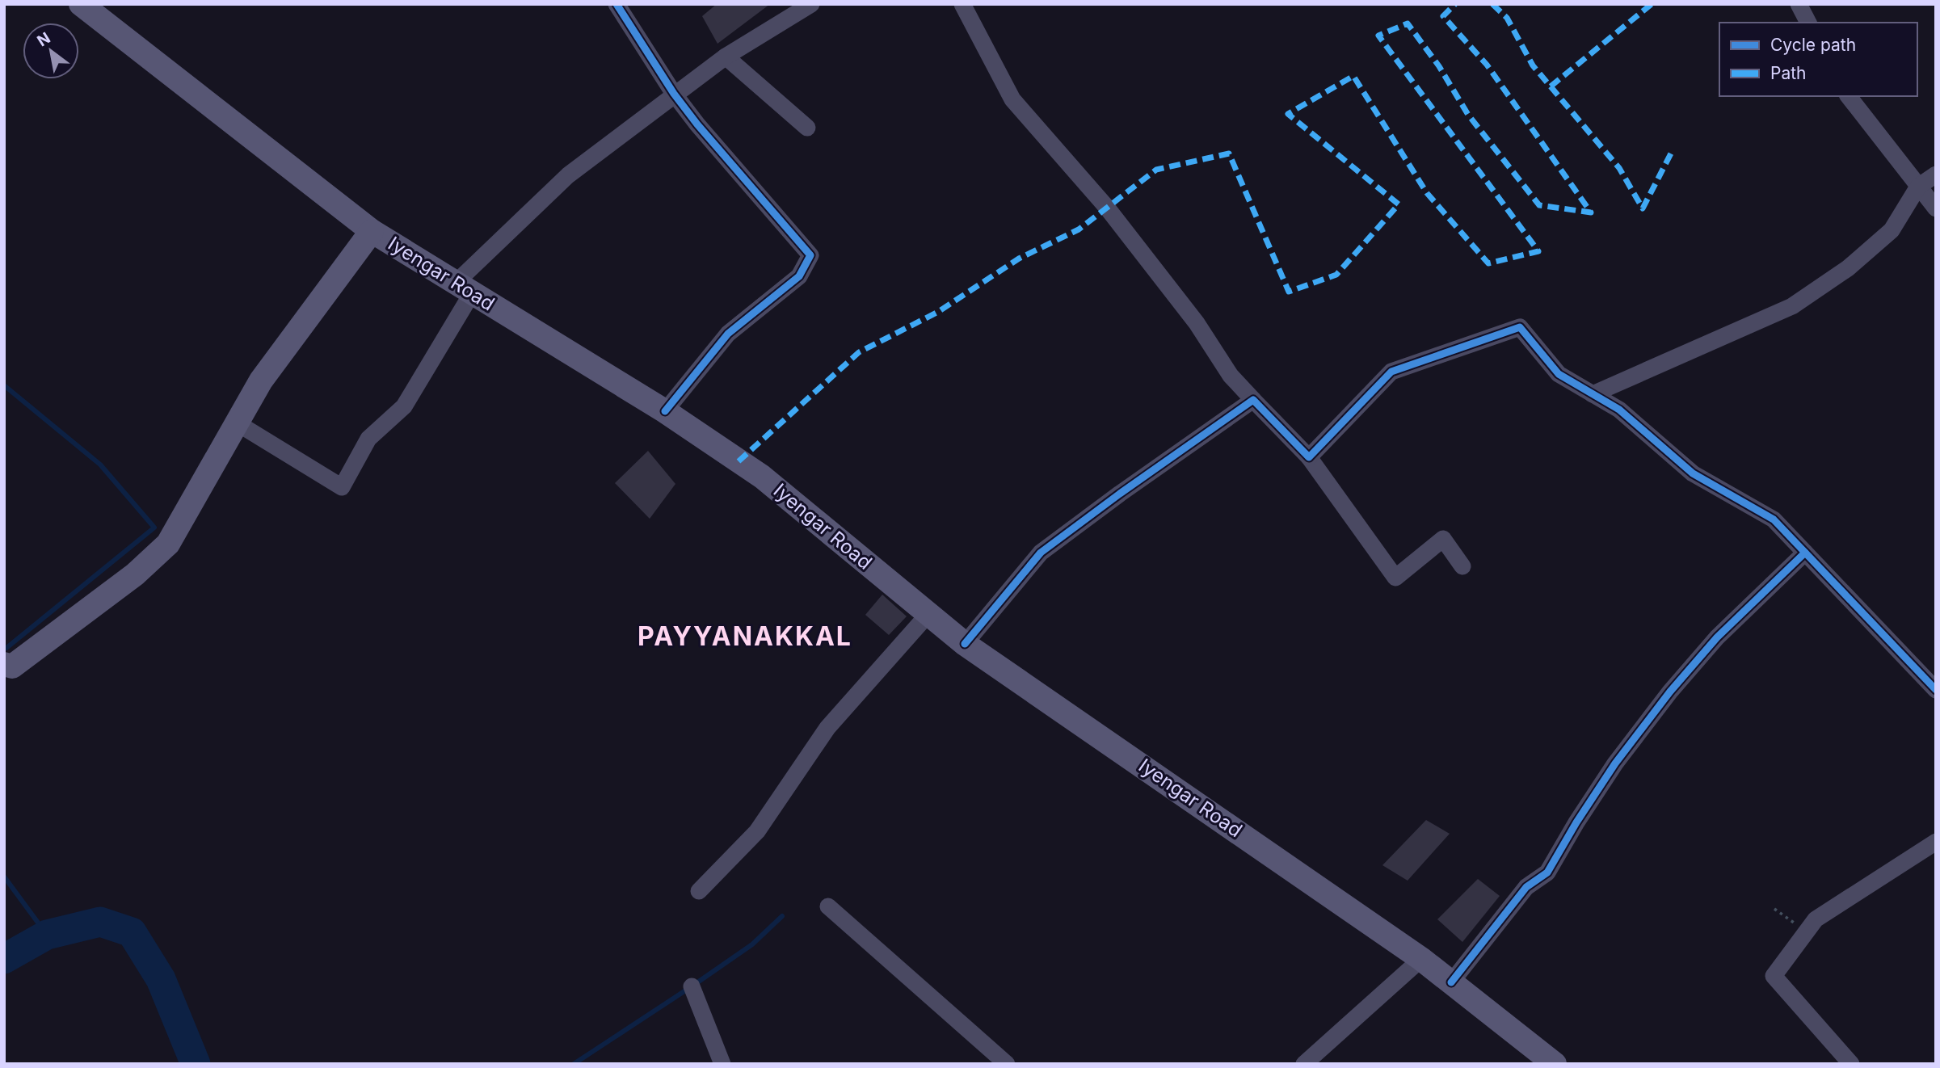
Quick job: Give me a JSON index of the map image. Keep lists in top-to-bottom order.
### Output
{
  "streets": {
    "main road": ["Iyengar Road"]
  },
  "districts": ["PAYYANAKKAL"],
  "legend": ["Cycle path", "Path"],
  "north": "top left"
}
